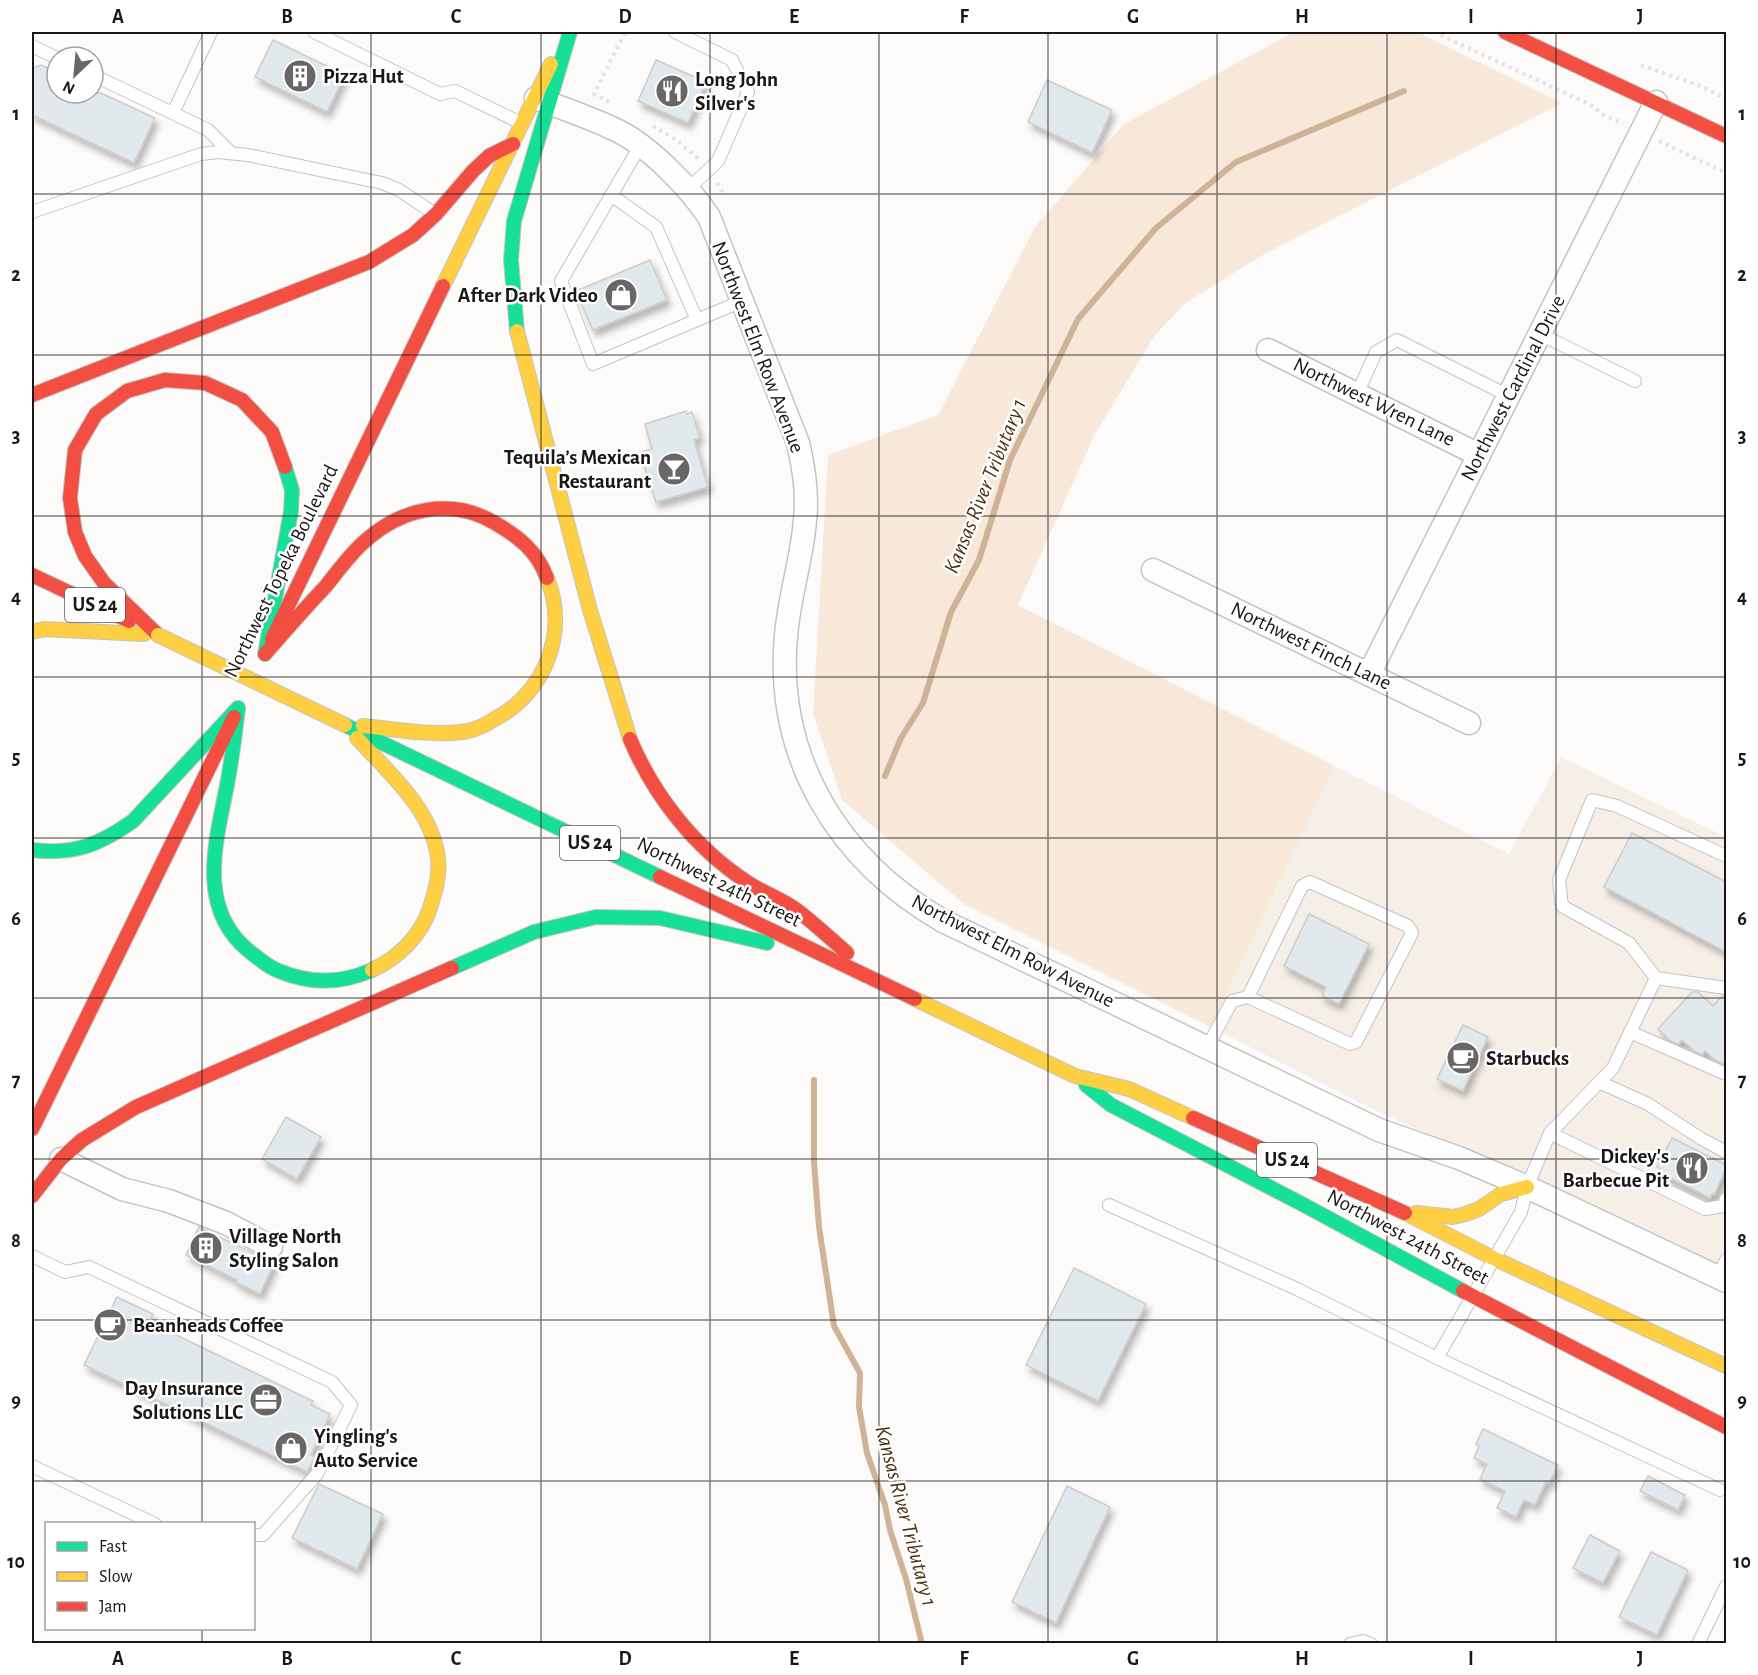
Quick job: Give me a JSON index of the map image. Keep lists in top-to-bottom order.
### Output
{
  "streets": {
    "main road": ["Northwest Topeka Boulevard", "US 24", "Northwest 24th Street"],
    "street": [
      "Northwest Elm Row Avenue",
      "Northwest Cardinal Drive",
      "Northwest Wren Lane",
      "Northwest Finch Lane"
    ]
  },
  "crossings": [
    ["Northwest Elm Row Avenue", "Northwest Topeka Boulevard"],
    ["Northwest Cardinal Drive", "Northwest Wren Lane"],
    ["Northwest Cardinal Drive", "Northwest Finch Lane"],
    ["US 24", "Northwest 24th Street"]
  ],
  "water": ["Kansas River Tributary 1"],
  "places": {
    "building": ["Pizza Hut", "Village North Styling Salon"],
    "restaurant": ["Long John Silver's", "Dickey's Barbecue Pit"],
    "shop": ["After Dark Video", "Yingling's Auto Service"],
    "bar": ["Tequila’s Mexican Restaurant"],
    "cafe": ["Starbucks", "Beanheads Coffee"],
    "office": ["Day Insurance Solutions LLC"]
  },
  "legend": ["Fast", "Slow", "Jam"],
  "north": "bottom left",
  "grid": {
    "columns": [
      "A",
      "B",
      "C",
      "D",
      "E",
      "F",
      "G",
      "H",
      "I",
      "J"
    ],
    "rows": [
      "1",
      "2",
      "3",
      "4",
      "5",
      "6",
      "7",
      "8",
      "9",
      "10"
    ]
  }
}
